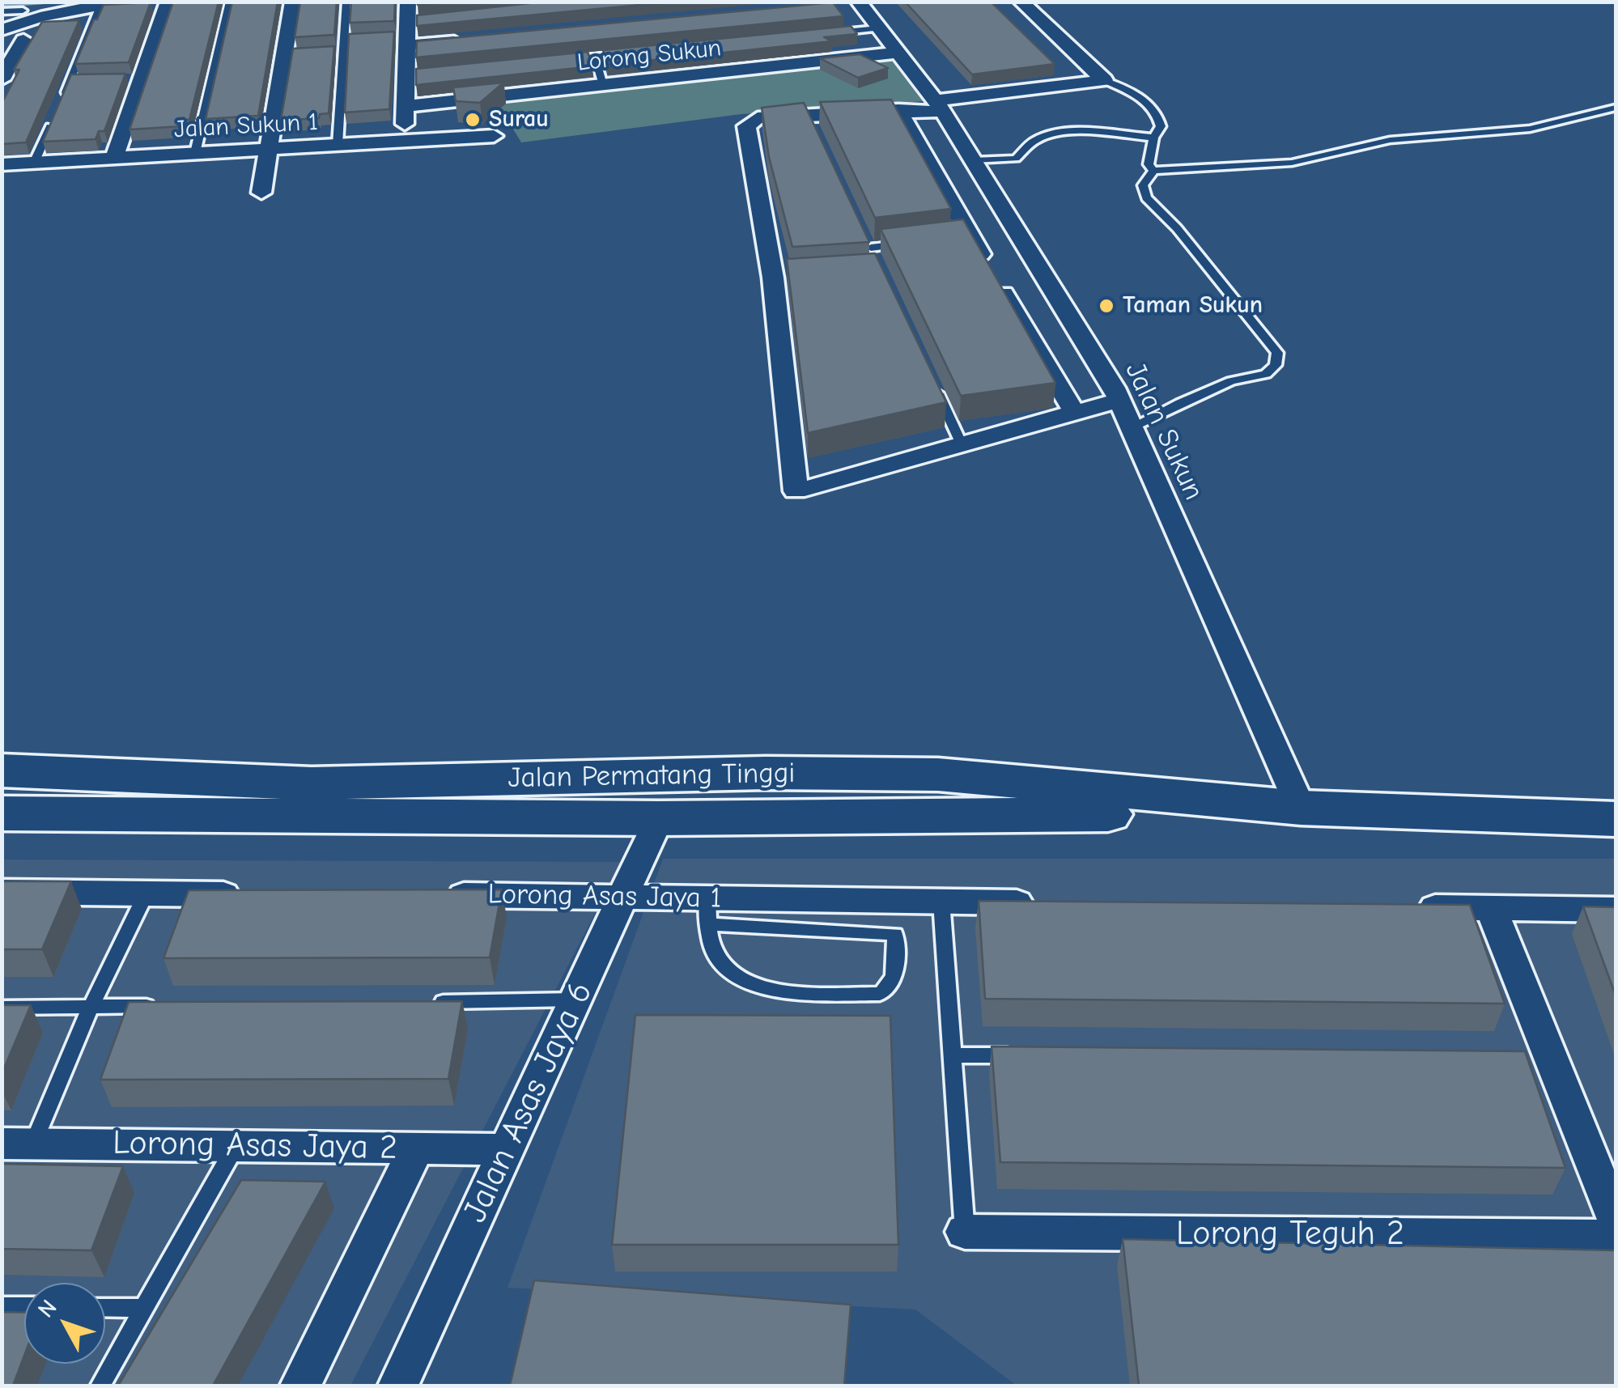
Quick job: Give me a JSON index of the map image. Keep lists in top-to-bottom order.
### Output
{
  "streets": {
    "highway": ["Jalan Permatang Tinggi"],
    "street": [
      "Lorong Sukun",
      "Jalan Sukun 1",
      "Jalan Sukun",
      "Lorong Asas Jaya 1",
      "Jalan Asas Jaya 6",
      "Lorong Asas Jaya 2",
      "Lorong Teguh 2"
    ]
  },
  "crossings": [
    ["Jalan Sukun", "Jalan Permatang Tinggi"],
    ["Jalan Permatang Tinggi", "Jalan Asas Jaya 6"],
    ["Lorong Asas Jaya 1", "Jalan Asas Jaya 6"],
    ["Jalan Asas Jaya 6", "Lorong Asas Jaya 2"]
  ],
  "places": ["Surau", "Taman Sukun"],
  "north": "top left"
}
